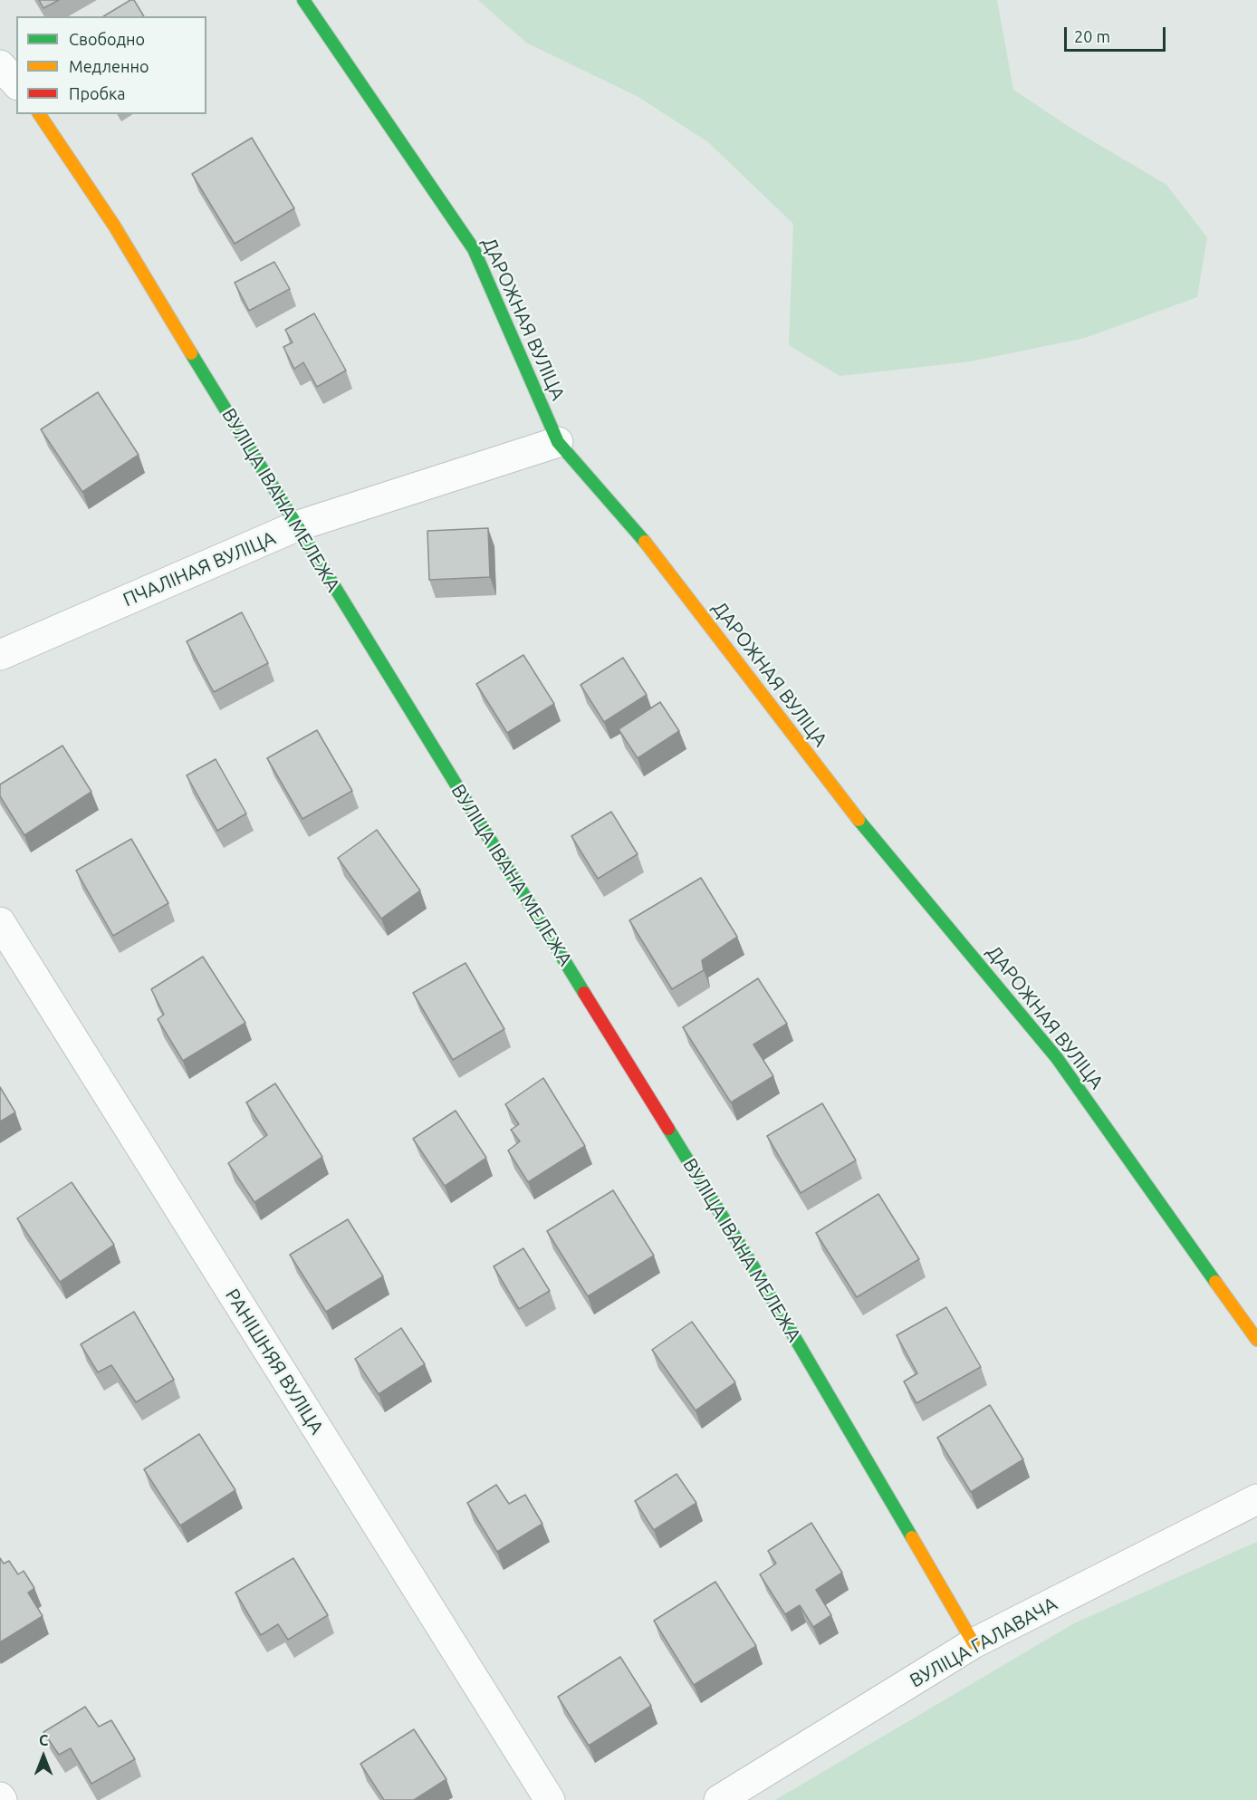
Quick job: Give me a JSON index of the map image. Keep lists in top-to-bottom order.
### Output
{
  "streets": {
    "street": [
      "ДАРОЖНАЯ ВУЛІЦА",
      "ВУЛІЦА ІВАНА МЕЛЕЖА",
      "ПЧАЛІНАЯ ВУЛІЦА",
      "РАНІШНЯЯ ВУЛІЦА",
      "ВУЛІЦА ГАЛАВАЧА"
    ]
  },
  "crossings": [
    ["ДАРОЖНАЯ ВУЛІЦА", "ПЧАЛІНАЯ ВУЛІЦА"],
    ["ВУЛІЦА ІВАНА МЕЛЕЖА", "ПЧАЛІНАЯ ВУЛІЦА"],
    ["ВУЛІЦА ІВАНА МЕЛЕЖА", "ВУЛІЦА ГАЛАВАЧА"]
  ],
  "legend": ["Свободно", "Медленно", "Пробка"],
  "scale_bar": "20 m",
  "north": "top"
}
